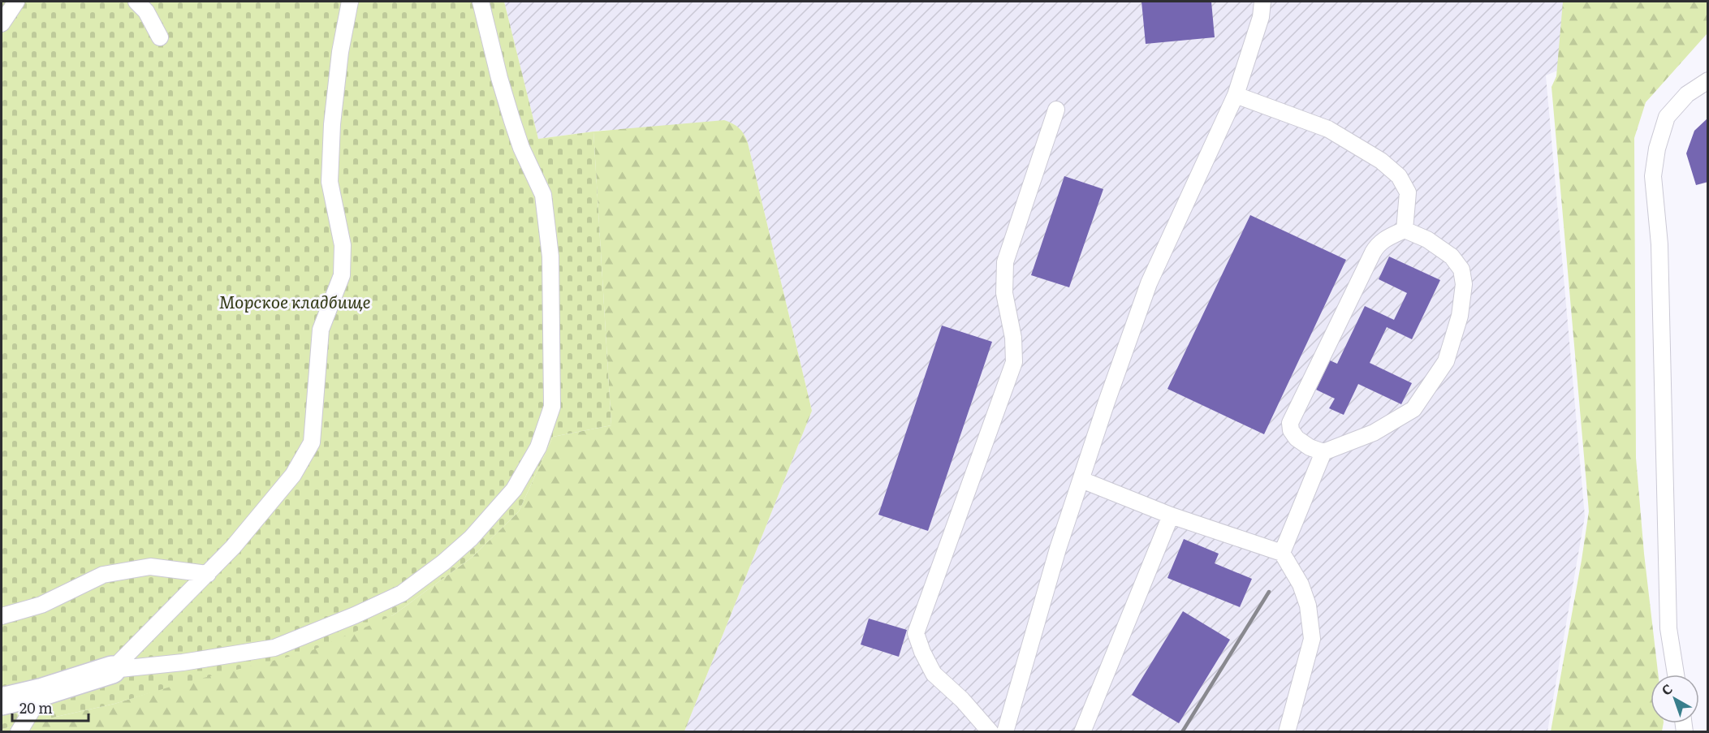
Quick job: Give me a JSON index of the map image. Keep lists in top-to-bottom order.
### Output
{
  "parks": ["Морское кладбище"],
  "scale_bar": "20 m",
  "north": "top left"
}
